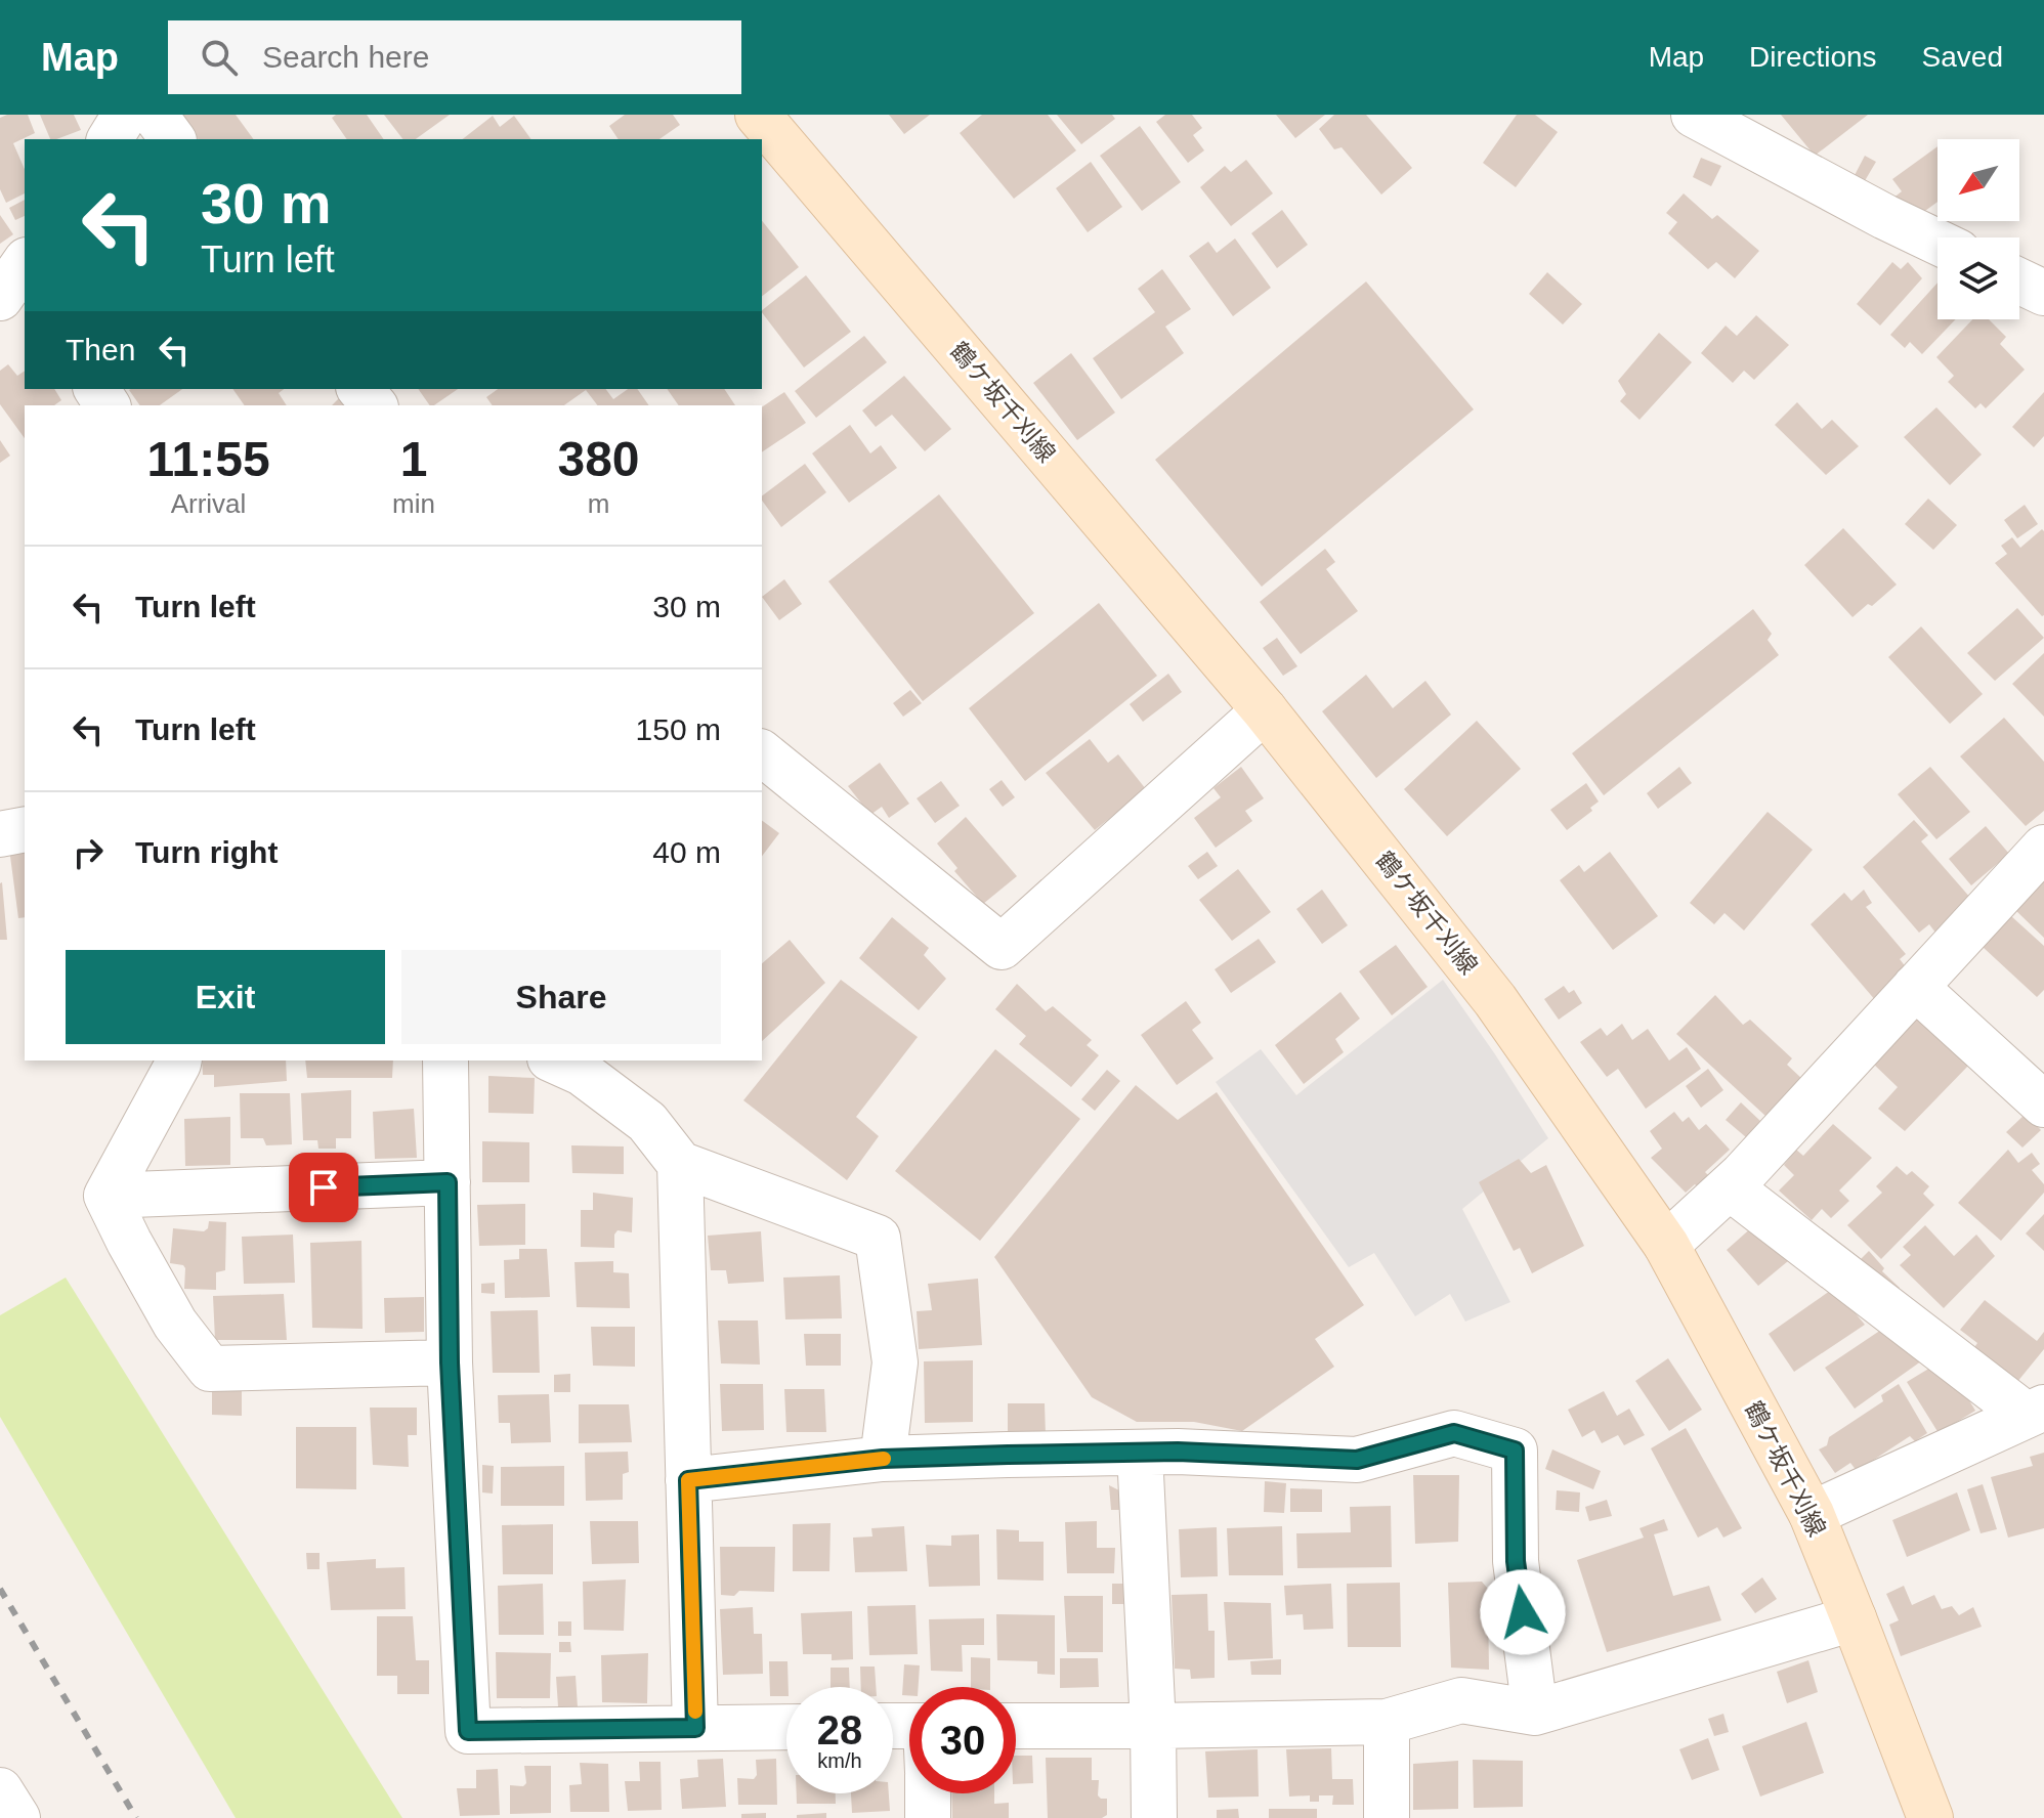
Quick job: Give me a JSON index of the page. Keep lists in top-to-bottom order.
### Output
{
  "streets": {
    "main road": ["鶴ケ坂千刈線"]
  },
  "north": "bottom left",
  "page": {
    "header": "Map",
    "search": "Search here",
    "nav": ["Map", "Directions", "Saved"],
    "turn": ["30 m", "Turn left"],
    "then": "Then",
    "eta": [
      "11:55",
      "Arrival",
      "1",
      "min",
      "380",
      "m"
    ],
    "list": [
      {
        "name": "Turn left",
        "value": "30 m"
      },
      {
        "name": "Turn left",
        "value": "150 m"
      },
      {
        "name": "Turn right",
        "value": "40 m"
      }
    ],
    "buttons": ["Exit", "Share"],
    "speed": "28 km/h",
    "limit": "30"
  }
}
